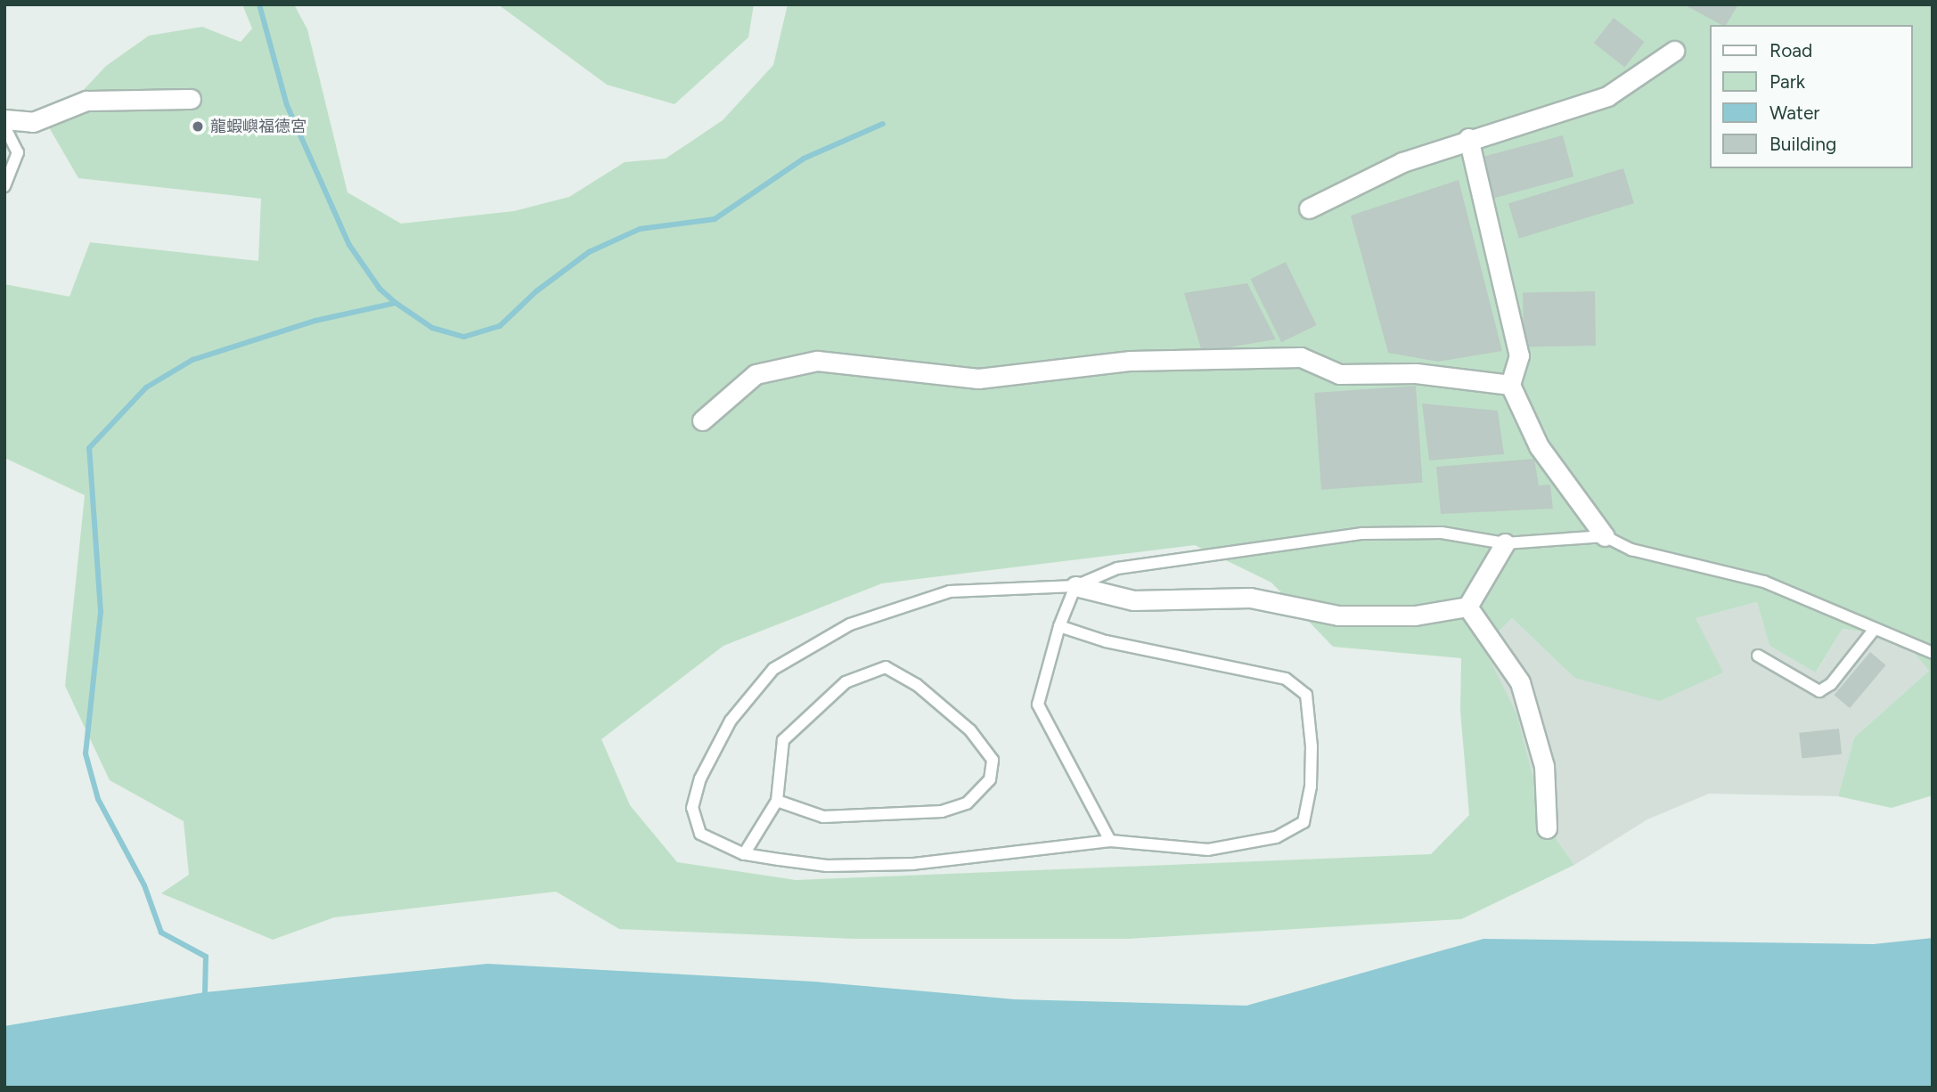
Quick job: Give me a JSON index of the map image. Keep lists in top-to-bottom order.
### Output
{
  "places": ["龍蝦嶼福德宮"],
  "legend": [
    "Road",
    "Park",
    "Water",
    "Building"
  ]
}
